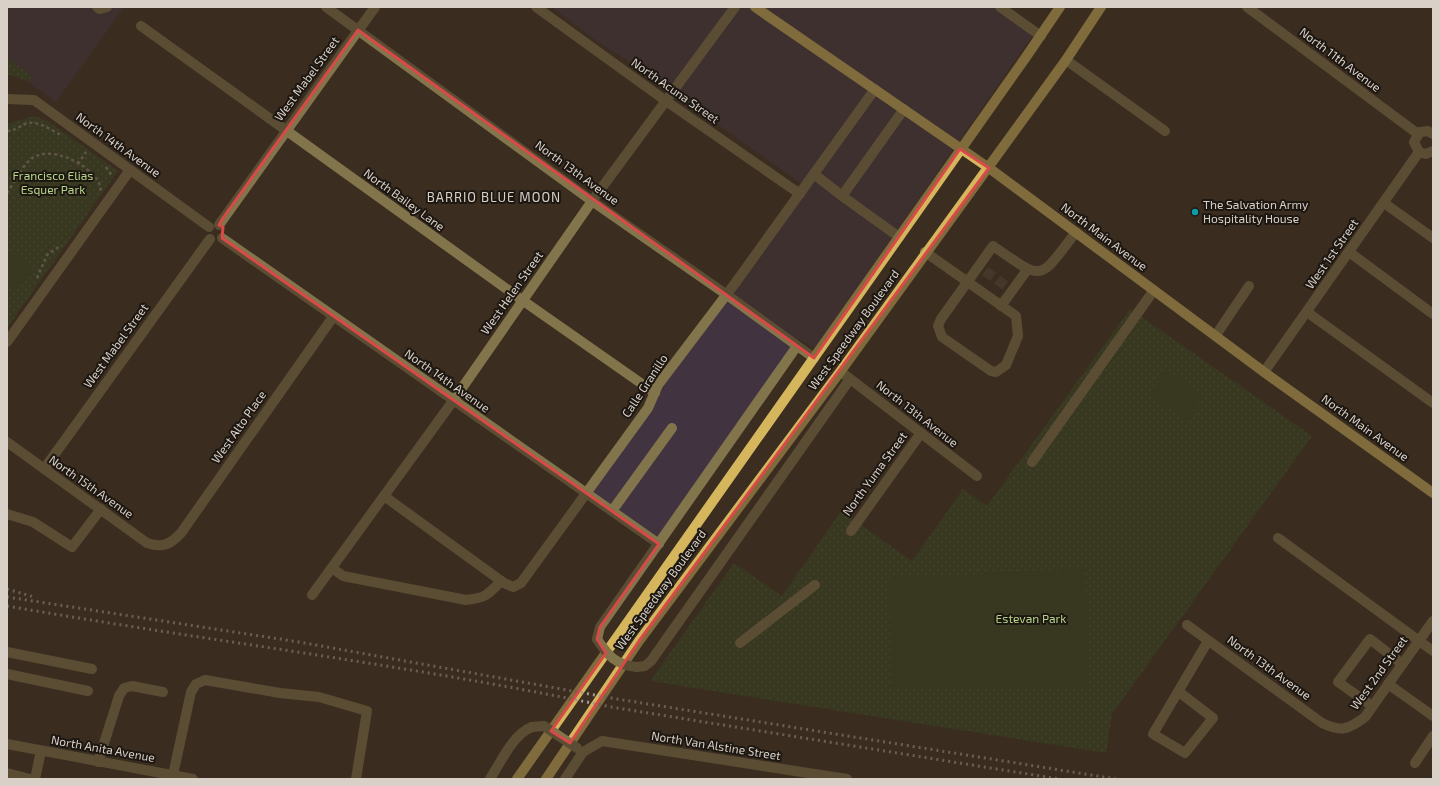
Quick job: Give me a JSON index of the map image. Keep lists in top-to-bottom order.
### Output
{
  "streets": {
    "main road": ["North Main Avenue", "West Speedway Boulevard"],
    "street": [
      "North 11th Avenue",
      "West Mabel Street",
      "North Acuna Street",
      "North 14th Avenue",
      "North 13th Avenue",
      "North Bailey Lane",
      "West 1st Street",
      "West Helen Street",
      "Calle Granillo",
      "West Alto Place",
      "North Yuma Street",
      "North 15th Avenue",
      "West 2nd Street",
      "North Van Alstine Street",
      "North Anita Avenue"
    ]
  },
  "crossings": [
    ["West Mabel Street", "North 14th Avenue"],
    ["West Mabel Street", "North 13th Avenue"],
    ["West Mabel Street", "North Bailey Lane"],
    ["West Mabel Street", "North 15th Avenue"],
    ["North Acuna Street", "West Helen Street"],
    ["North Acuna Street", "Calle Granillo"],
    ["North 14th Avenue", "West Helen Street"],
    ["North 14th Avenue", "West Speedway Boulevard"],
    ["North 14th Avenue", "Calle Granillo"],
    ["North 14th Avenue", "West Alto Place"],
    ["North 13th Avenue", "West Helen Street"],
    ["North 13th Avenue", "West Speedway Boulevard"],
    ["North 13th Avenue", "Calle Granillo"],
    ["North 13th Avenue", "North Yuma Street"],
    ["North 13th Avenue", "West 2nd Street"],
    ["North Bailey Lane", "West Helen Street"],
    ["North Bailey Lane", "Calle Granillo"],
    ["North Main Avenue", "West 1st Street"],
    ["North Main Avenue", "West Speedway Boulevard"],
    ["North Main Avenue", "Calle Granillo"],
    ["West Alto Place", "North 15th Avenue"]
  ],
  "districts": ["BARRIO BLUE MOON"],
  "parks": ["Francisco Elias Esquer Park", "Estevan Park"],
  "places": ["The Salvation Army Hospitality House"]
}
